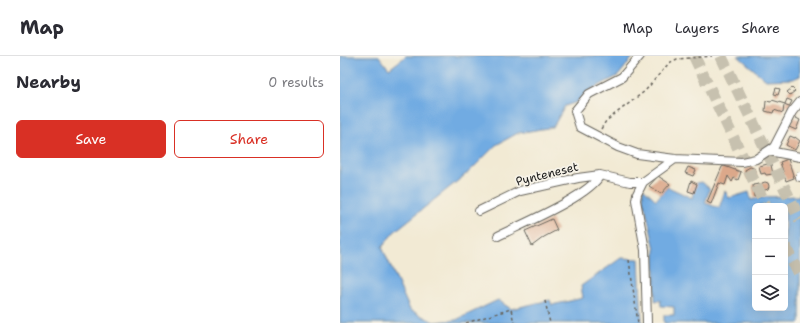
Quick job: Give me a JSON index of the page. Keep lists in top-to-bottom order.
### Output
{
  "streets": {
    "street": ["Pynteneset"]
  },
  "page": {
    "header": "Map",
    "nav": ["Map", "Layers", "Share"],
    "heading": ["Nearby", "0 results"],
    "buttons": ["Save", "Share"],
    "map_buttons": ["+", "−"]
  }
}
